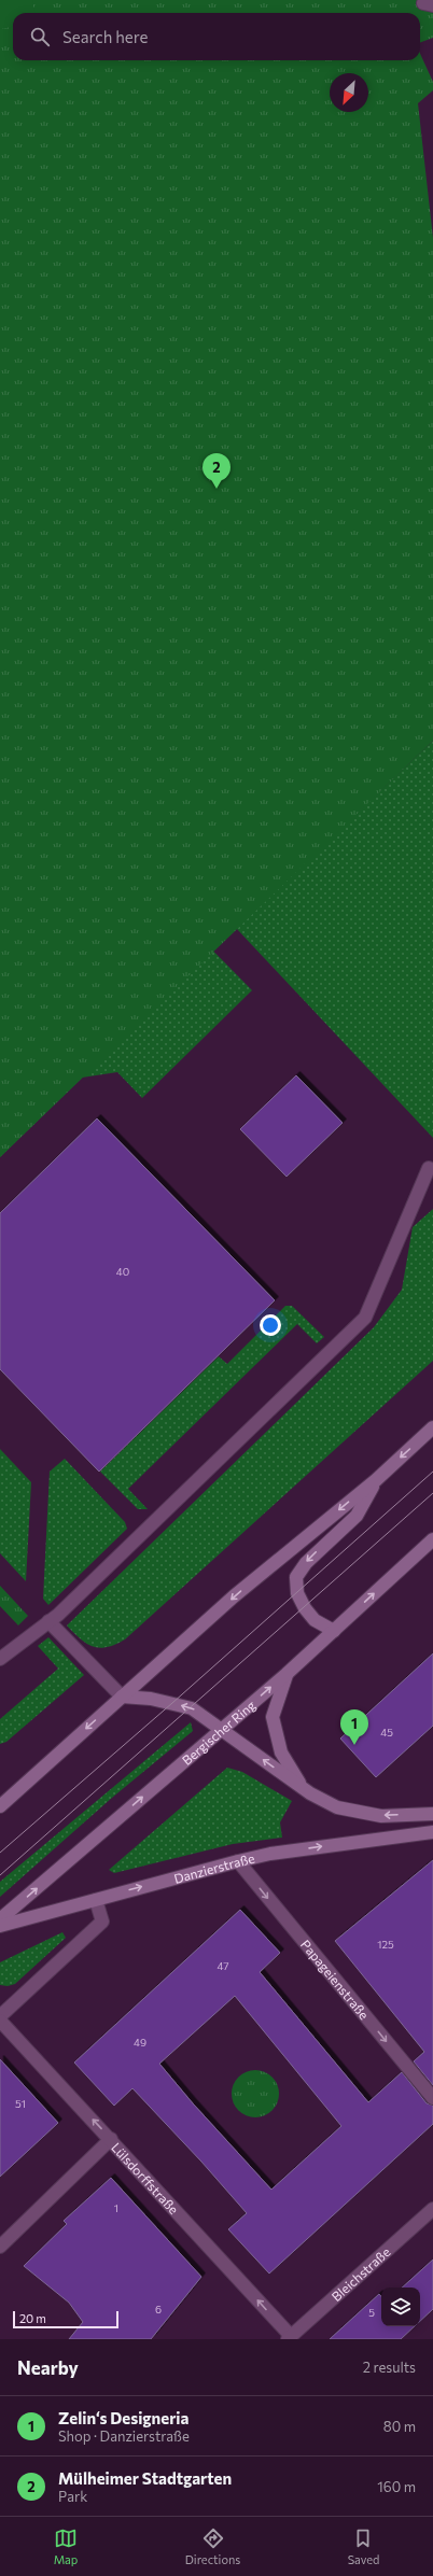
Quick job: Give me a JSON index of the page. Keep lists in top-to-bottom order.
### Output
{
  "streets": {
    "main road": ["Bergischer Ring", "Danzierstraße"],
    "street": ["Papageienstraße", "Lülsdorffstraße", "Bleichstraße"]
  },
  "crossings": [
    ["Danzierstraße", "Papageienstraße"],
    ["Lülsdorffstraße", "Bleichstraße"]
  ],
  "one_way": ["Danzierstraße", "Papageienstraße", "Lülsdorffstraße"],
  "house_numbers": [
    "40",
    "45",
    "125",
    "47",
    "49",
    "51",
    "1",
    "6",
    "5"
  ],
  "scale_bar": "20 m",
  "north": "bottom left",
  "page": {
    "search": "Search here",
    "pins": ["2", "1"],
    "scale": "20 m",
    "heading": ["Nearby", "2 results"],
    "list": [
      {
        "mark": "1",
        "name": "Zelin‘s Designeria",
        "note": "Shop · Danzierstraße",
        "value": "80 m"
      },
      {
        "mark": "2",
        "name": "Mülheimer Stadtgarten",
        "note": "Park",
        "value": "160 m"
      }
    ],
    "nav": ["Map", "Directions", "Saved"]
  }
}
